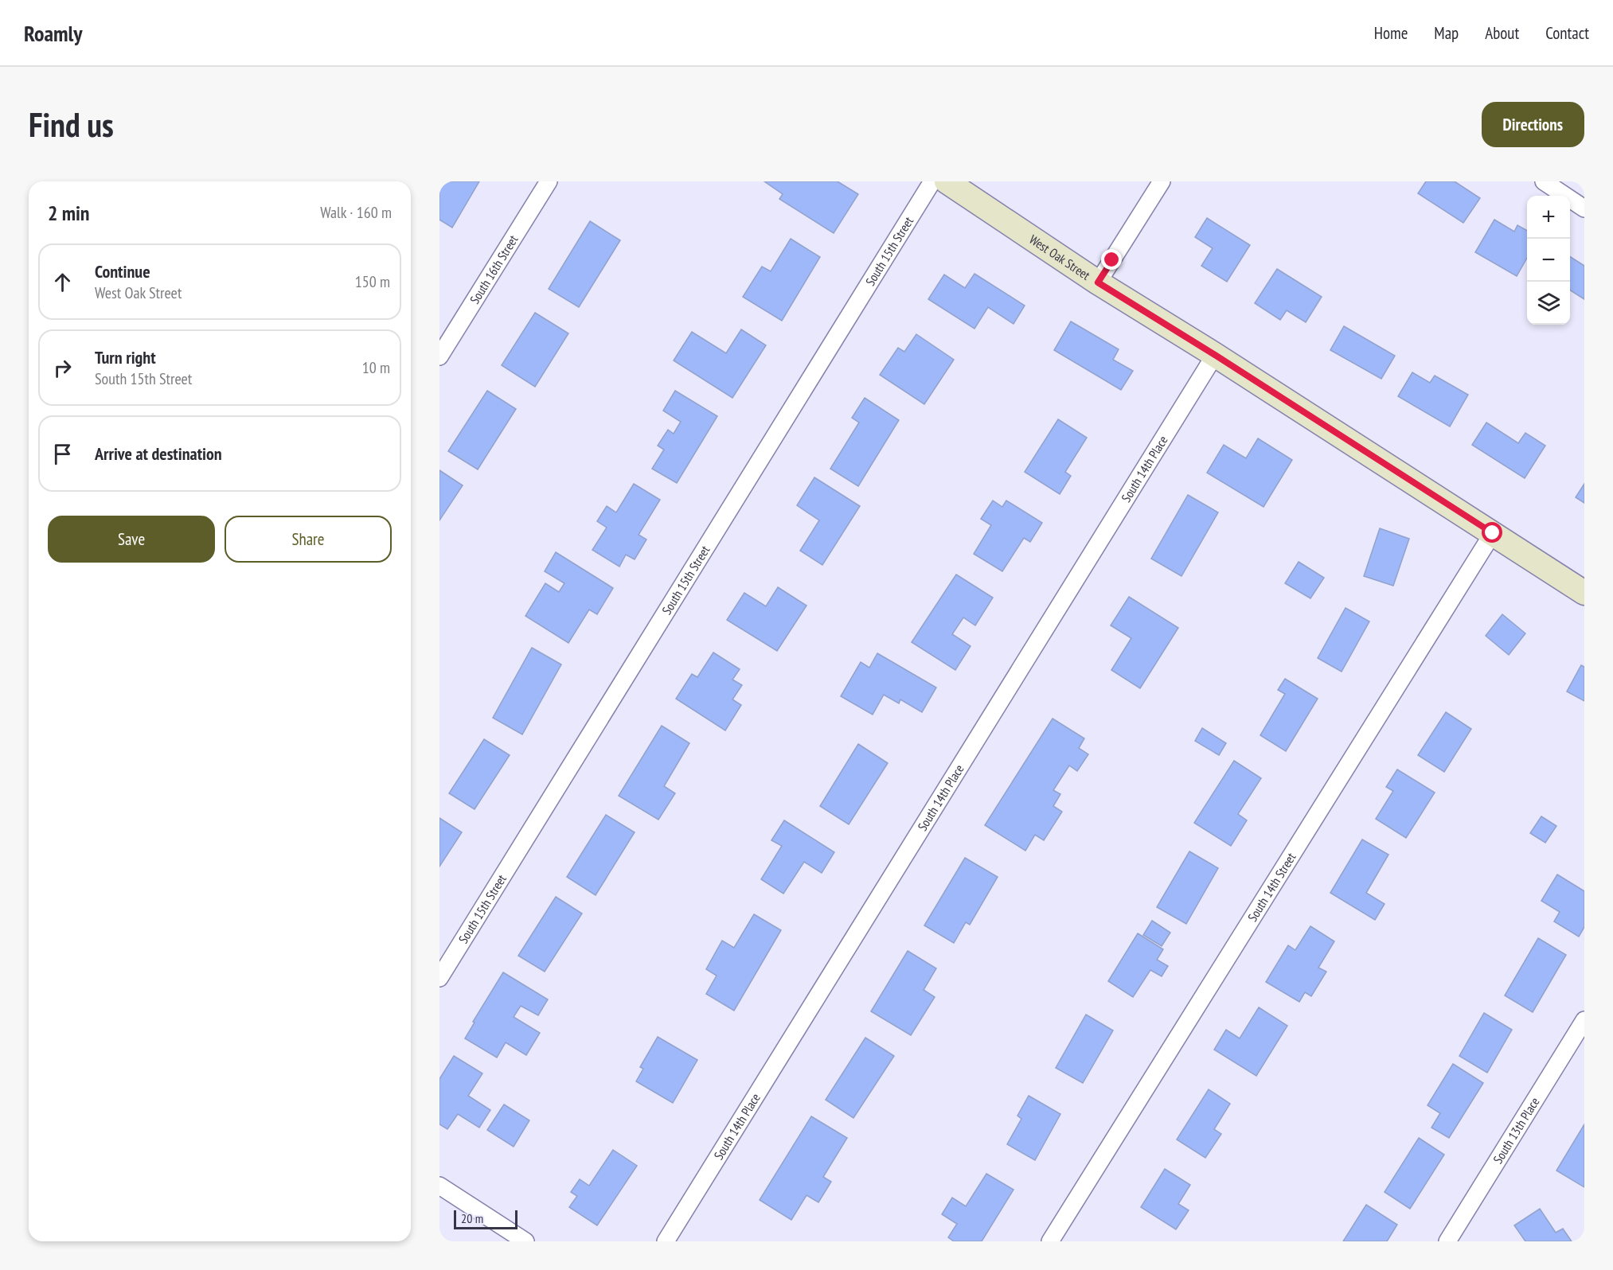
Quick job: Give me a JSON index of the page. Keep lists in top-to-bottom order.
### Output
{
  "streets": {
    "street": [
      "South 15th Street",
      "West Oak Street",
      "South 16th Street",
      "South 14th Place",
      "South 14th Street",
      "South 13th Place"
    ]
  },
  "crossings": [
    ["West Oak Street", "South 14th Place"],
    ["West Oak Street", "South 14th Street"]
  ],
  "scale_bar": "20 m",
  "page": {
    "header": "Roamly",
    "nav": [
      "Home",
      "Map",
      "About",
      "Contact"
    ],
    "buttons": [
      "Directions",
      ["Save", "Share"]
    ],
    "title": "Find us",
    "heading": ["2 min", "Walk · 160 m"],
    "map_buttons": ["+", "−"],
    "list": [
      ["Continue", "West Oak Street", "150 m"],
      ["Turn right", "South 15th Street", "10 m"],
      "Arrive at destination"
    ],
    "scale": "20 m"
  }
}
